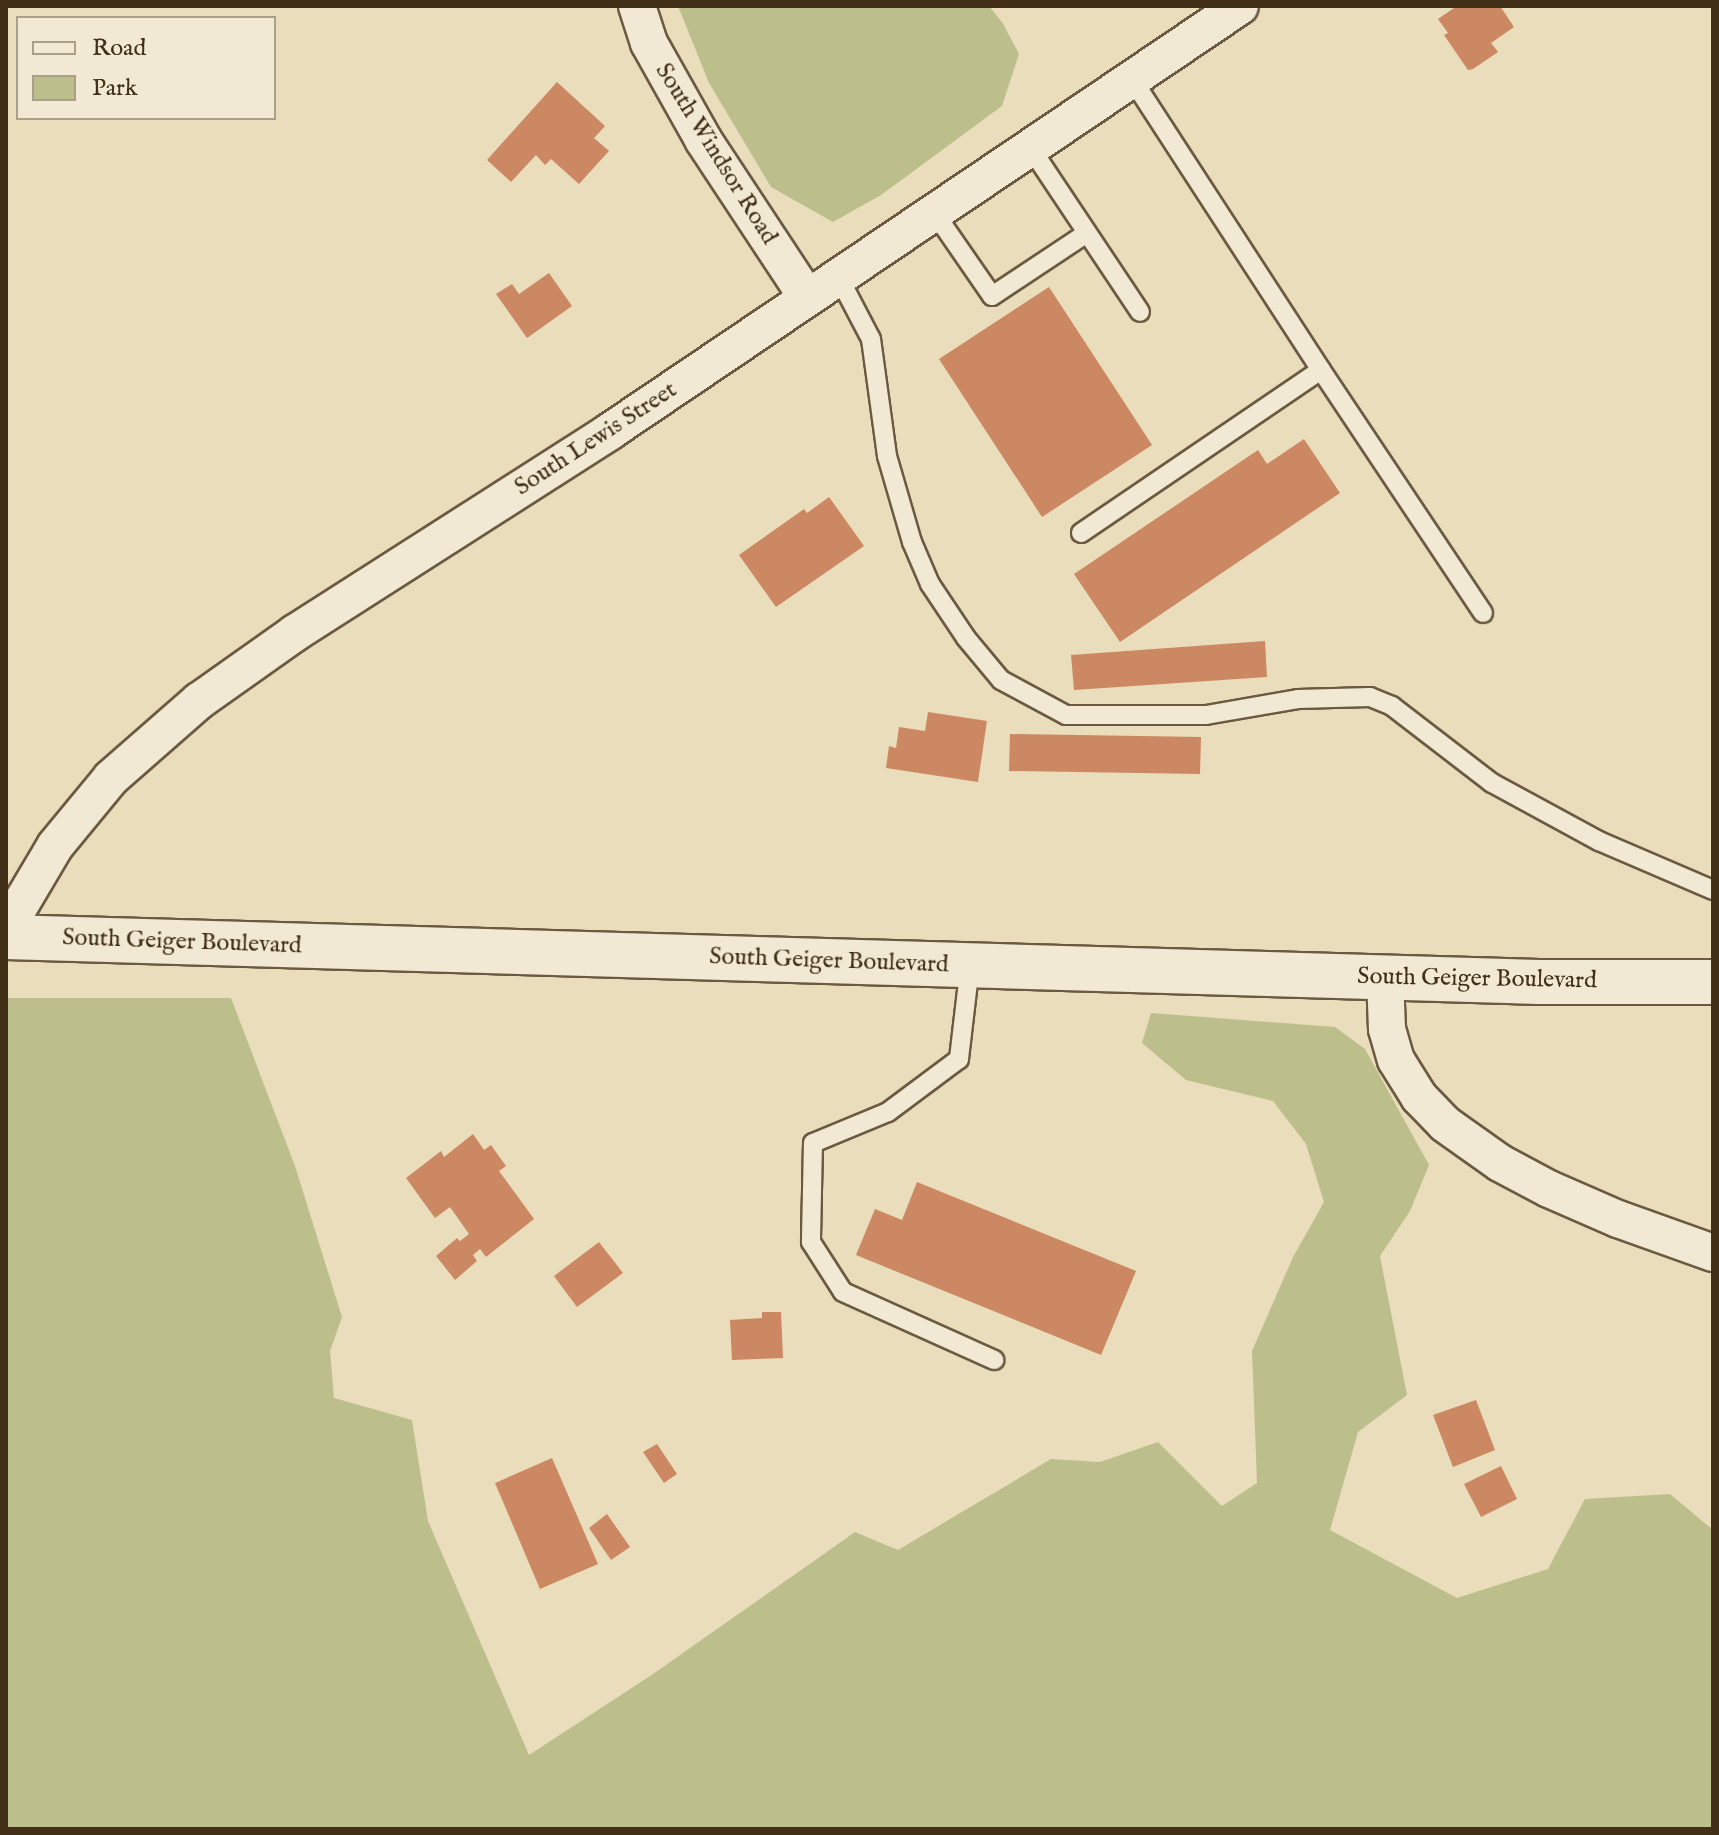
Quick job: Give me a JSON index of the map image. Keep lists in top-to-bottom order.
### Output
{
  "streets": {
    "street": ["South Windsor Road", "South Lewis Street", "South Geiger Boulevard"]
  },
  "crossings": [
    ["South Windsor Road", "South Lewis Street"]
  ],
  "legend": ["Road", "Park"]
}
